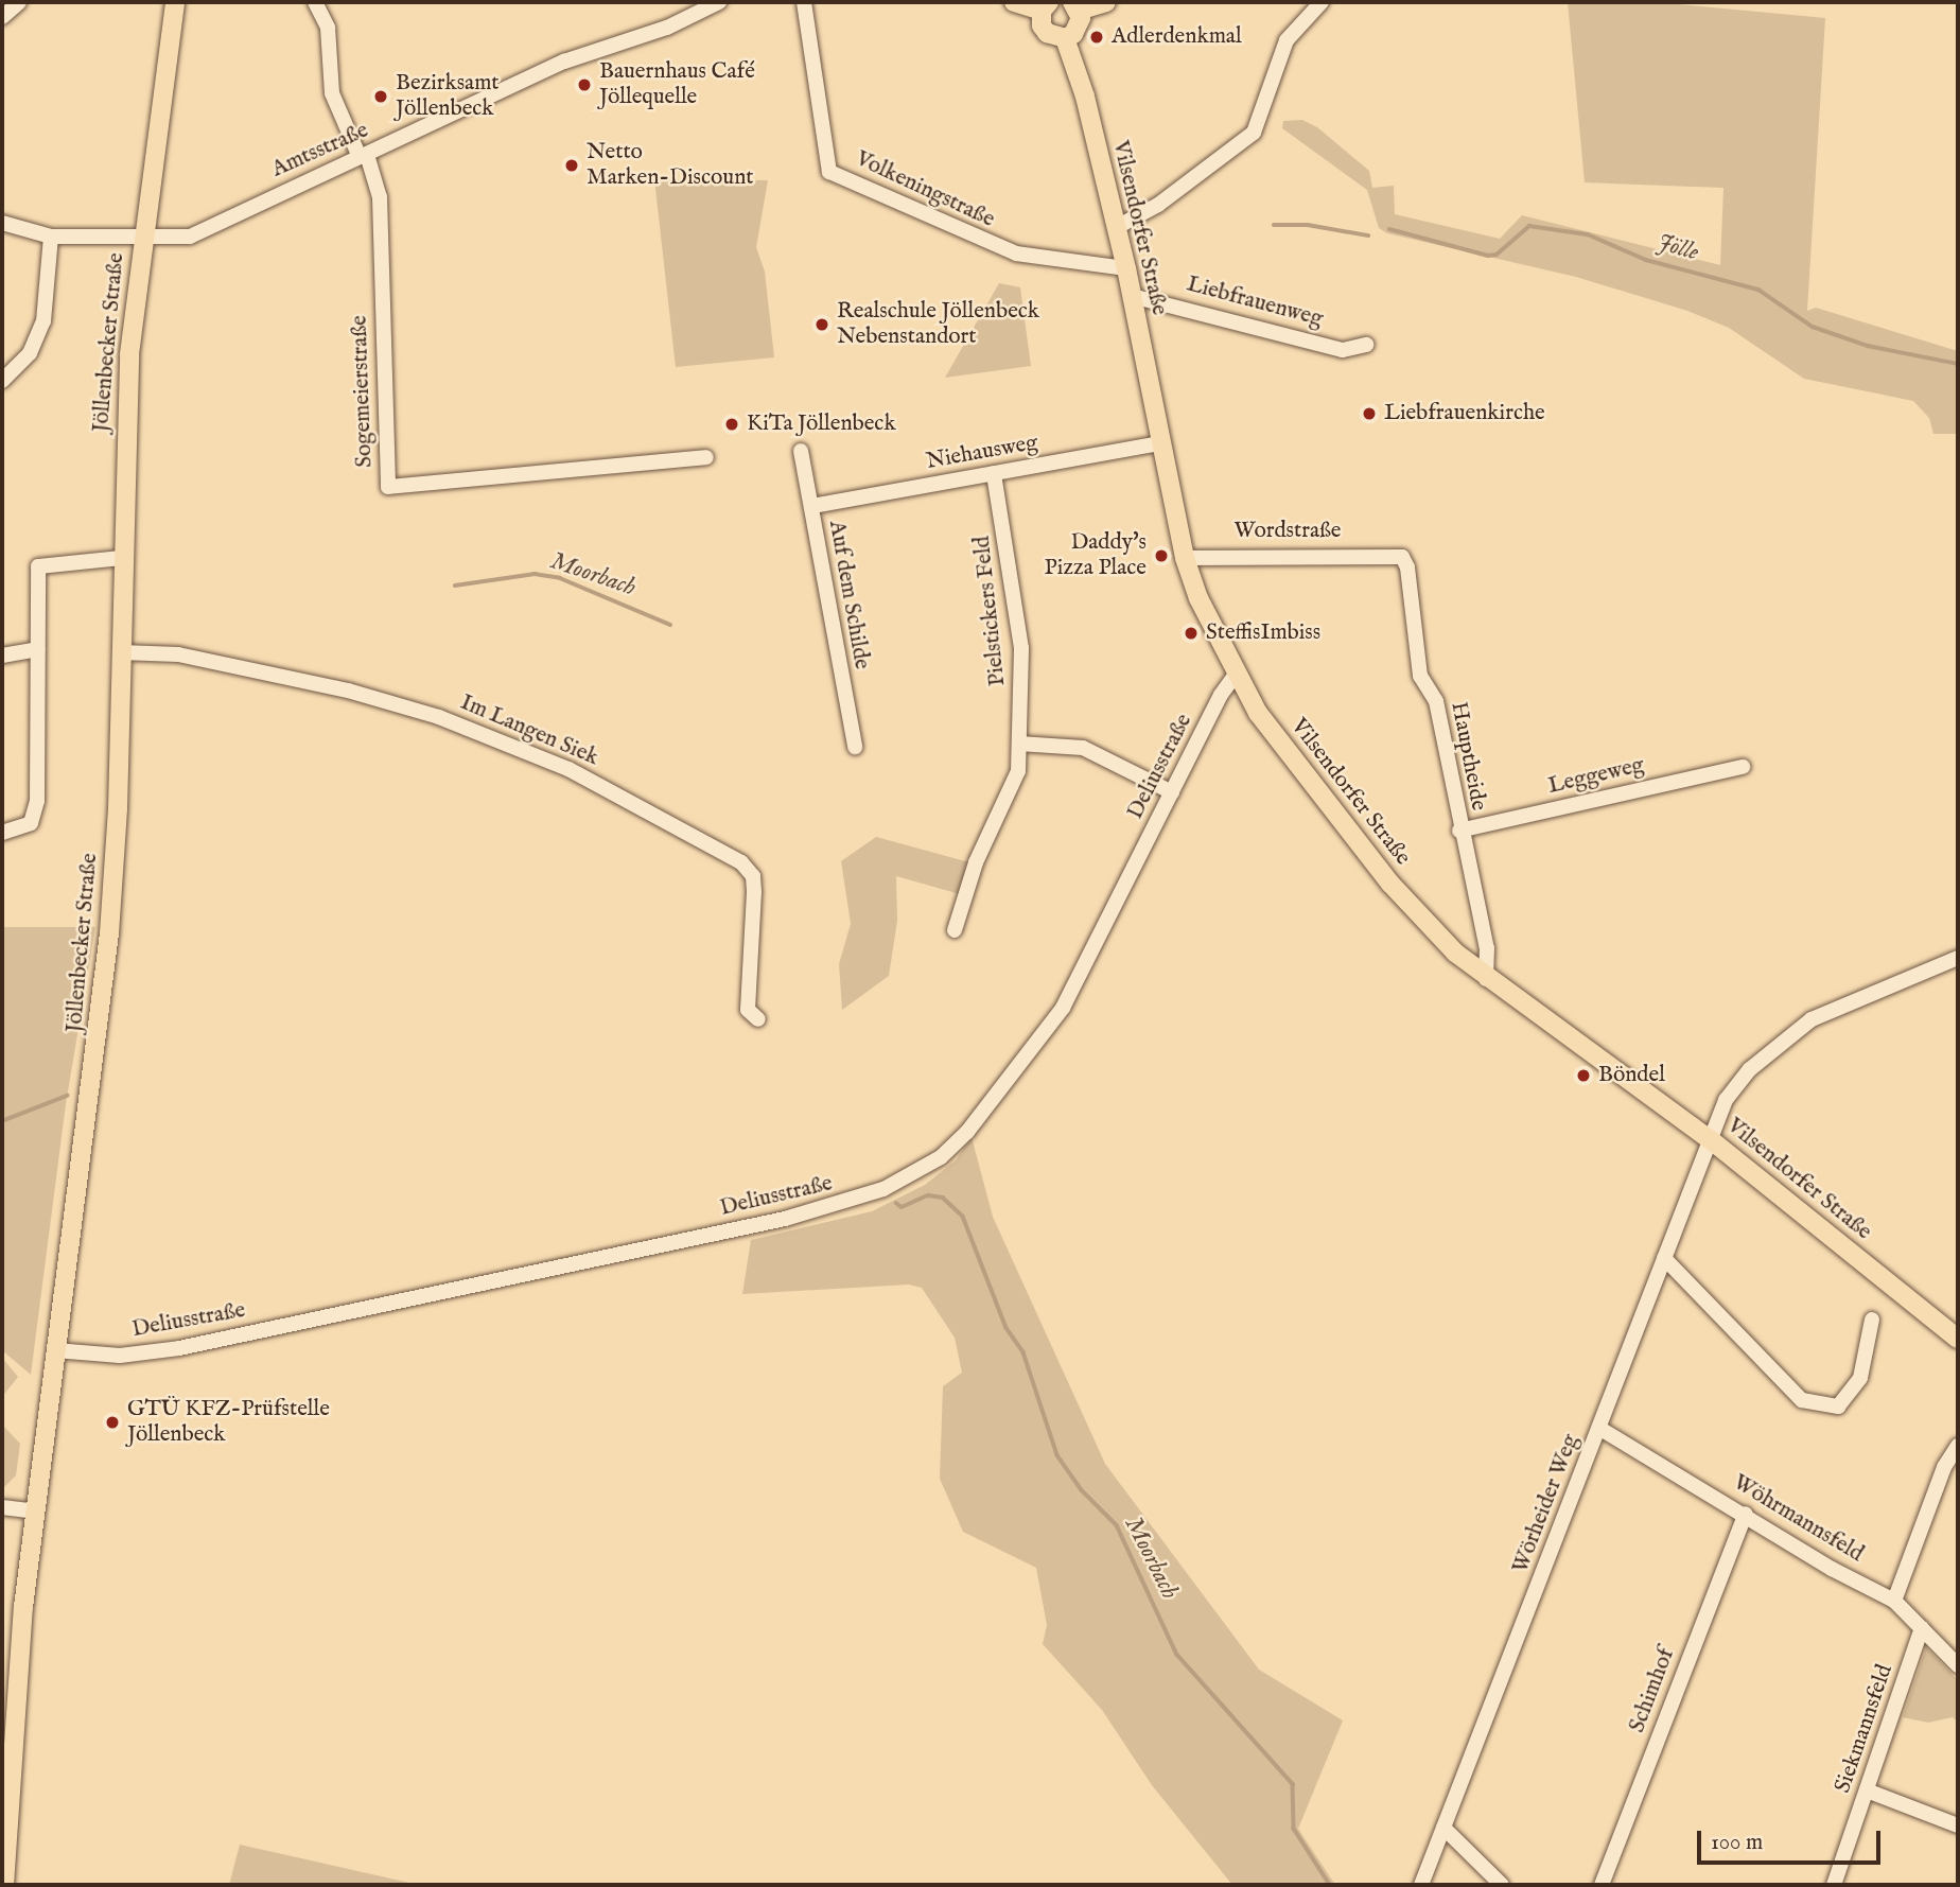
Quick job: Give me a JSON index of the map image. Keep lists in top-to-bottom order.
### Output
{
  "streets": {
    "main road": ["Vilsendorfer Straße", "Jöllenbecker Straße"],
    "street": [
      "Amtsstraße",
      "Volkeningstraße",
      "Liebfrauenweg",
      "Sogemeierstraße",
      "Niehausweg",
      "Wordstraße",
      "Auf dem Schilde",
      "Pielstickers Feld",
      "Im Langen Siek",
      "Hauptheide",
      "Deliusstraße",
      "Leggeweg",
      "Wörheider Weg",
      "Wöhrmannsfeld",
      "Schimhof",
      "Siekmannsfeld"
    ]
  },
  "crossings": [
    ["Amtsstraße", "Jöllenbecker Straße"],
    ["Amtsstraße", "Sogemeierstraße"],
    ["Volkeningstraße", "Vilsendorfer Straße"],
    ["Vilsendorfer Straße", "Liebfrauenweg"],
    ["Vilsendorfer Straße", "Niehausweg"],
    ["Vilsendorfer Straße", "Wordstraße"],
    ["Vilsendorfer Straße", "Hauptheide"],
    ["Vilsendorfer Straße", "Deliusstraße"],
    ["Vilsendorfer Straße", "Wörheider Weg"],
    ["Jöllenbecker Straße", "Im Langen Siek"],
    ["Jöllenbecker Straße", "Deliusstraße"],
    ["Niehausweg", "Auf dem Schilde"],
    ["Niehausweg", "Pielstickers Feld"],
    ["Wordstraße", "Hauptheide"],
    ["Hauptheide", "Leggeweg"],
    ["Wörheider Weg", "Wöhrmannsfeld"],
    ["Wöhrmannsfeld", "Schimhof"],
    ["Wöhrmannsfeld", "Siekmannsfeld"]
  ],
  "water": ["Jölle", "Moorbach"],
  "places": [
    "Adlerdenkmal",
    "Bauernhaus Café Jöllequelle",
    "Bezirksamt Jöllenbeck",
    "Netto Marken-Discount",
    "Realschule Jöllenbeck Nebenstandort",
    "Liebfrauenkirche",
    "KiTa Jöllenbeck",
    "Daddy's Pizza Place",
    "SteffisImbiss",
    "Böndel",
    "GTÜ KFZ-Prüfstelle Jöllenbeck"
  ],
  "scale_bar": "100 m"
}
